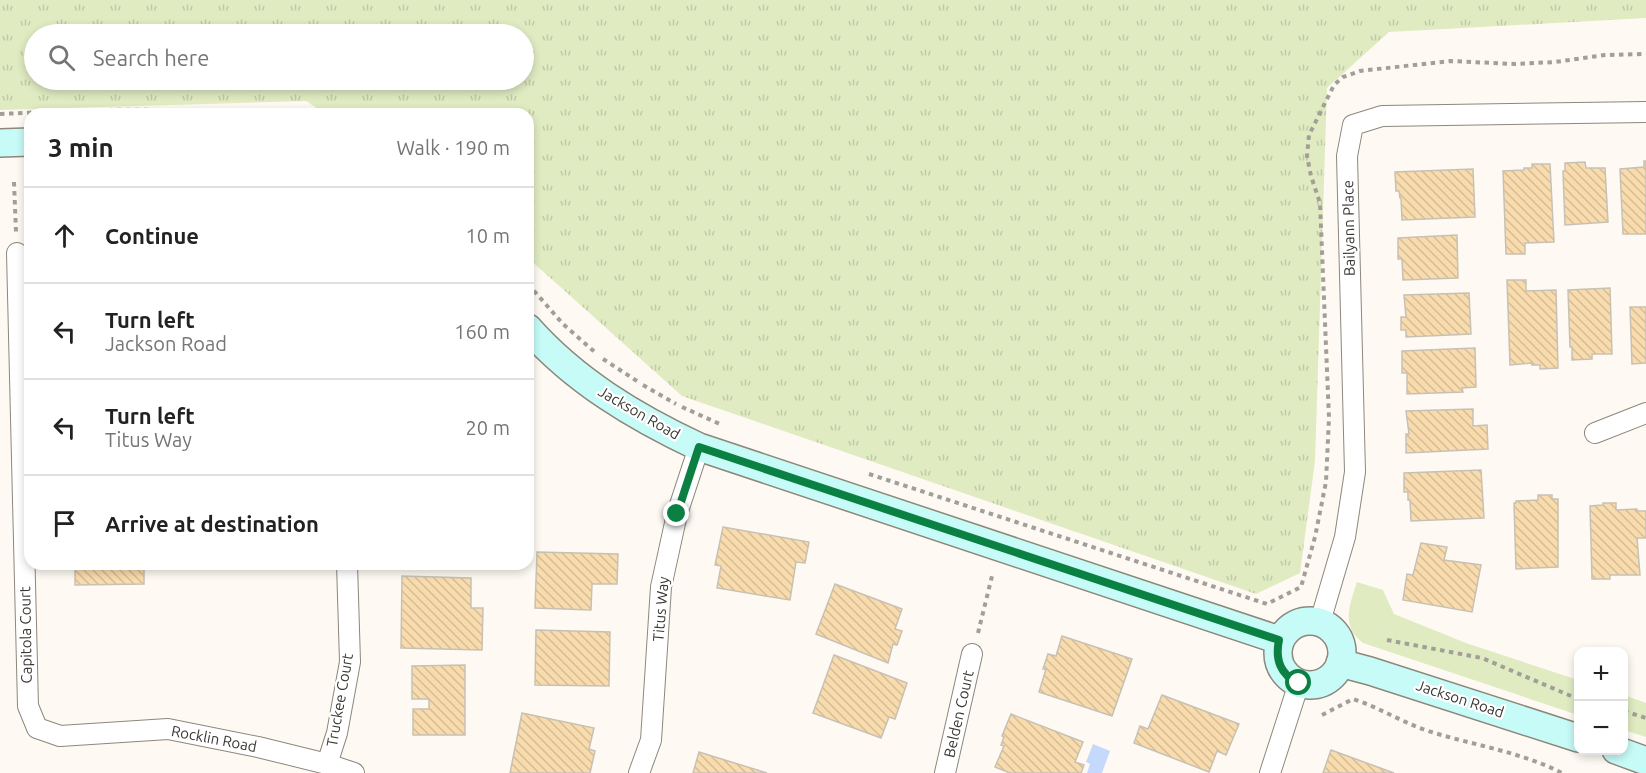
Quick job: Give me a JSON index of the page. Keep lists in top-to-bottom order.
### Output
{
  "streets": {
    "street": [
      "Bailyann Place",
      "Jackson Road",
      "Titus Way",
      "Capitola Court",
      "Truckee Court",
      "Belden Court",
      "Rocklin Road"
    ]
  },
  "crossings": [
    ["Bailyann Place", "Jackson Road"],
    ["Jackson Road", "Titus Way"],
    ["Capitola Court", "Rocklin Road"],
    ["Truckee Court", "Rocklin Road"]
  ],
  "page": {
    "search": "Search here",
    "heading": ["3 min", "Walk · 190 m"],
    "list": [
      ["Continue", "10 m"],
      ["Turn left", "Jackson Road", "160 m"],
      ["Turn left", "Titus Way", "20 m"],
      "Arrive at destination"
    ],
    "map_buttons": ["+", "−"]
  }
}
